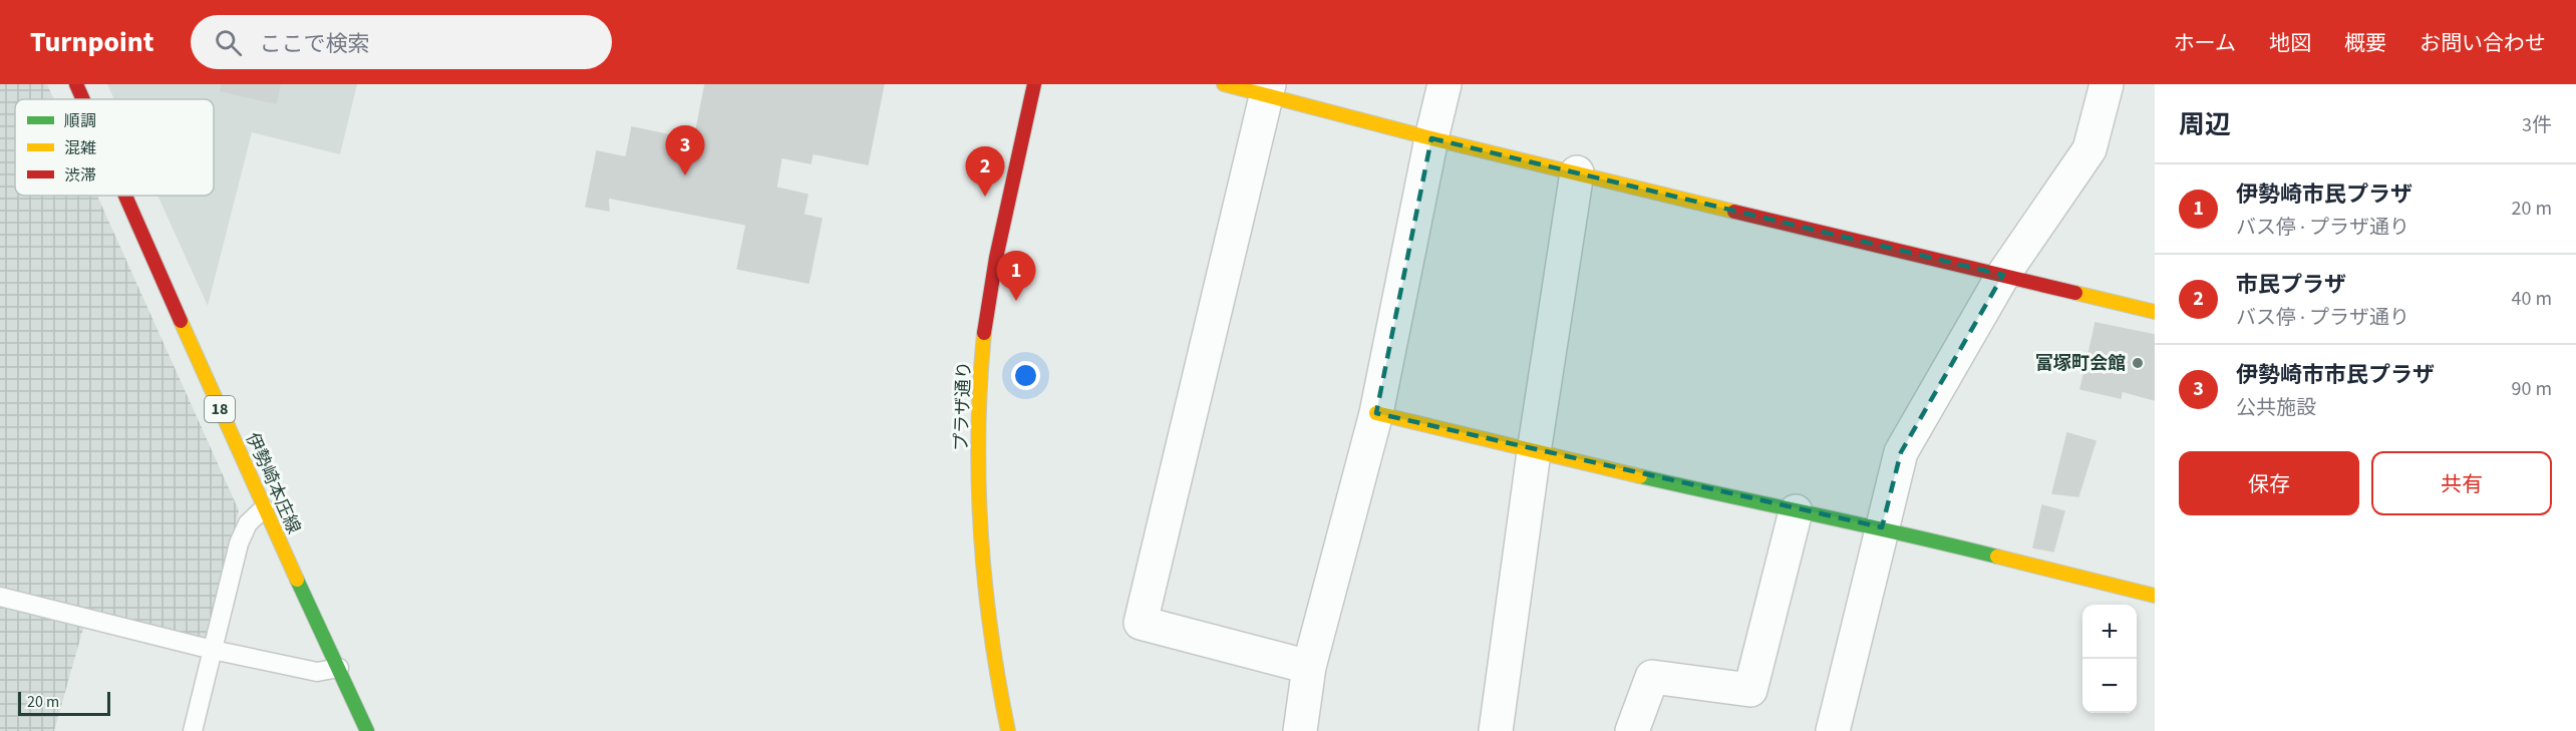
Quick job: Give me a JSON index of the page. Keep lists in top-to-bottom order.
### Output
{
  "streets": {
    "street": ["プラザ通り", "18", "伊勢崎本庄線"]
  },
  "places": ["富塚町会館"],
  "legend": ["順調", "混雑", "渋滞"],
  "scale_bar": "20 m",
  "page": {
    "header": "Turnpoint",
    "search": "ここで検索",
    "nav": [
      "ホーム",
      "地図",
      "概要",
      "お問い合わせ"
    ],
    "heading": ["周辺", "3件"],
    "pins": ["3", "2", "1"],
    "list": [
      {
        "mark": "1",
        "name": "伊勢崎市民プラザ",
        "note": "バス停 · プラザ通り",
        "value": "20 m"
      },
      {
        "mark": "2",
        "name": "市民プラザ",
        "note": "バス停 · プラザ通り",
        "value": "40 m"
      },
      {
        "mark": "3",
        "name": "伊勢崎市市民プラザ",
        "note": "公共施設",
        "value": "90 m"
      }
    ],
    "buttons": ["保存", "共有"],
    "map_buttons": ["+", "−"],
    "scale": "20 m"
  }
}
